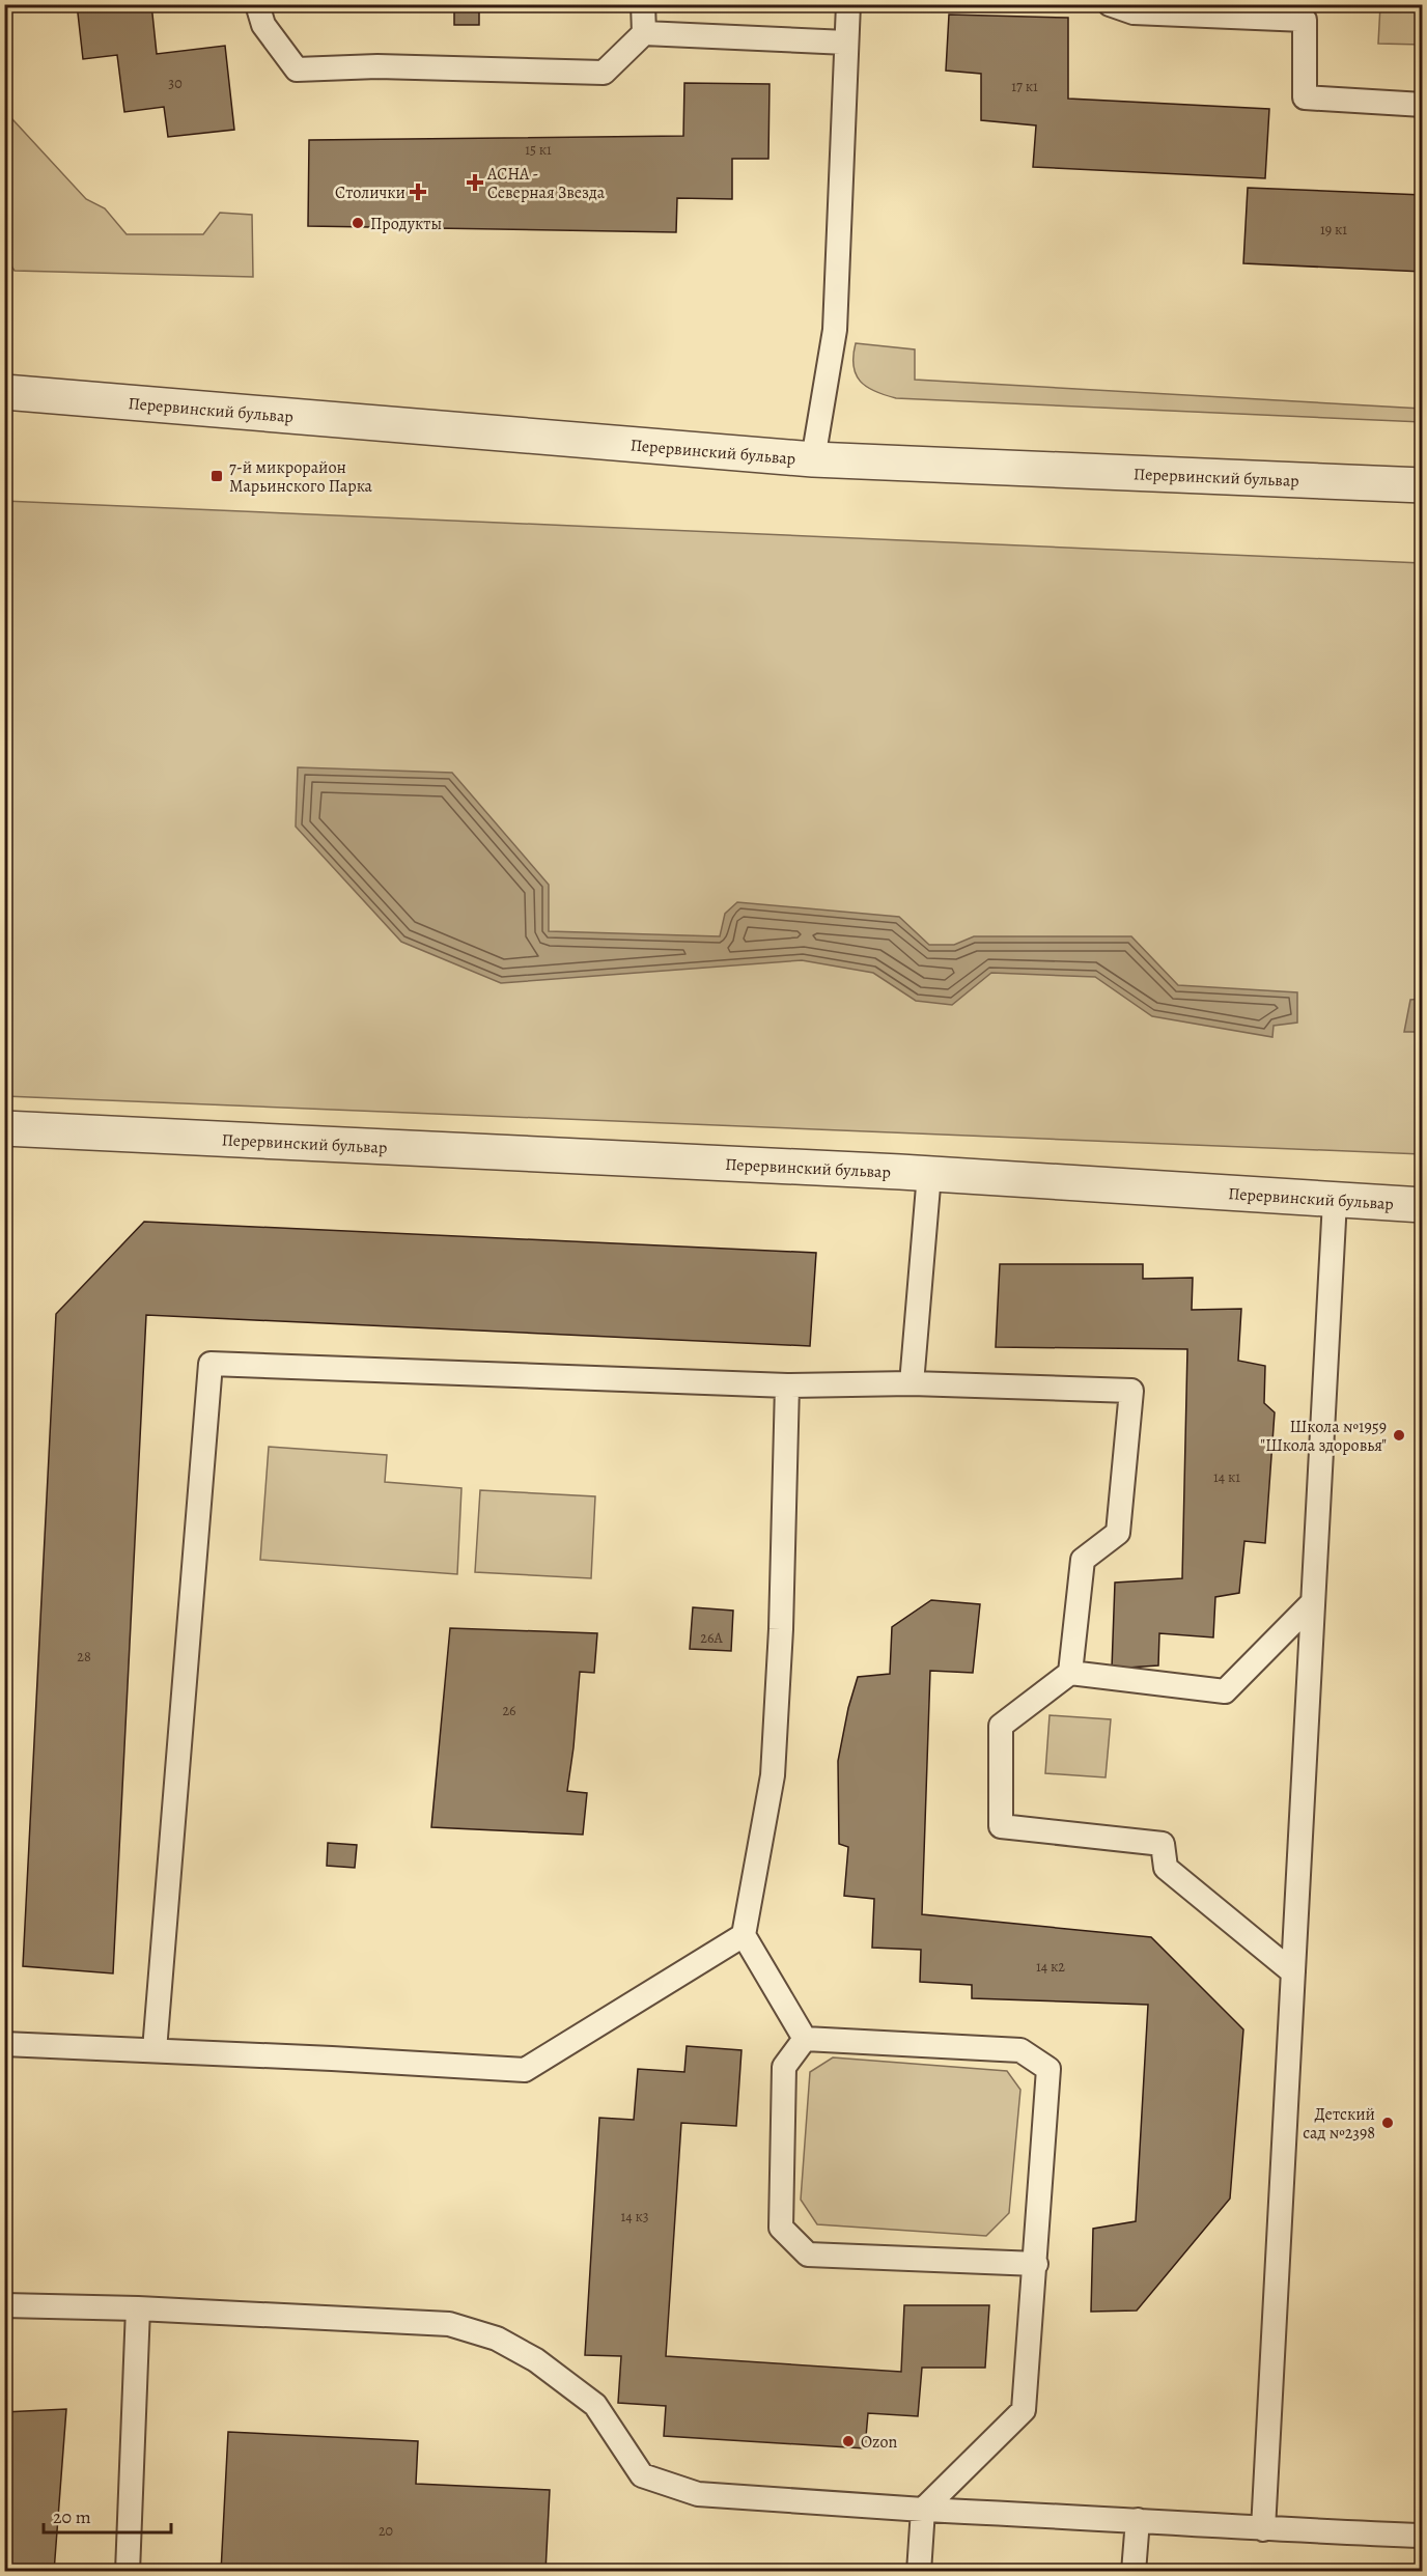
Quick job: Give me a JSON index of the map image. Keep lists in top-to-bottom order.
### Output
{
  "streets": {
    "street": ["Перервинский бульвар"]
  },
  "places": {
    "health": ["АСНА - Северная Звезда", "Столички"],
    "other": [
      "Продукты",
      "Школа №1959 \"Школа здоровья\"",
      "Детский сад №2398",
      "Ozon"
    ],
    "transit": ["7-й микрорайон Марьинского Парка"]
  },
  "house_numbers": [
    "30",
    "17 к1",
    "15 к1",
    "19 к1",
    "14 к1",
    "26А",
    "28",
    "26",
    "14 к2",
    "14 к3",
    "20"
  ],
  "scale_bar": "20 m"
}
